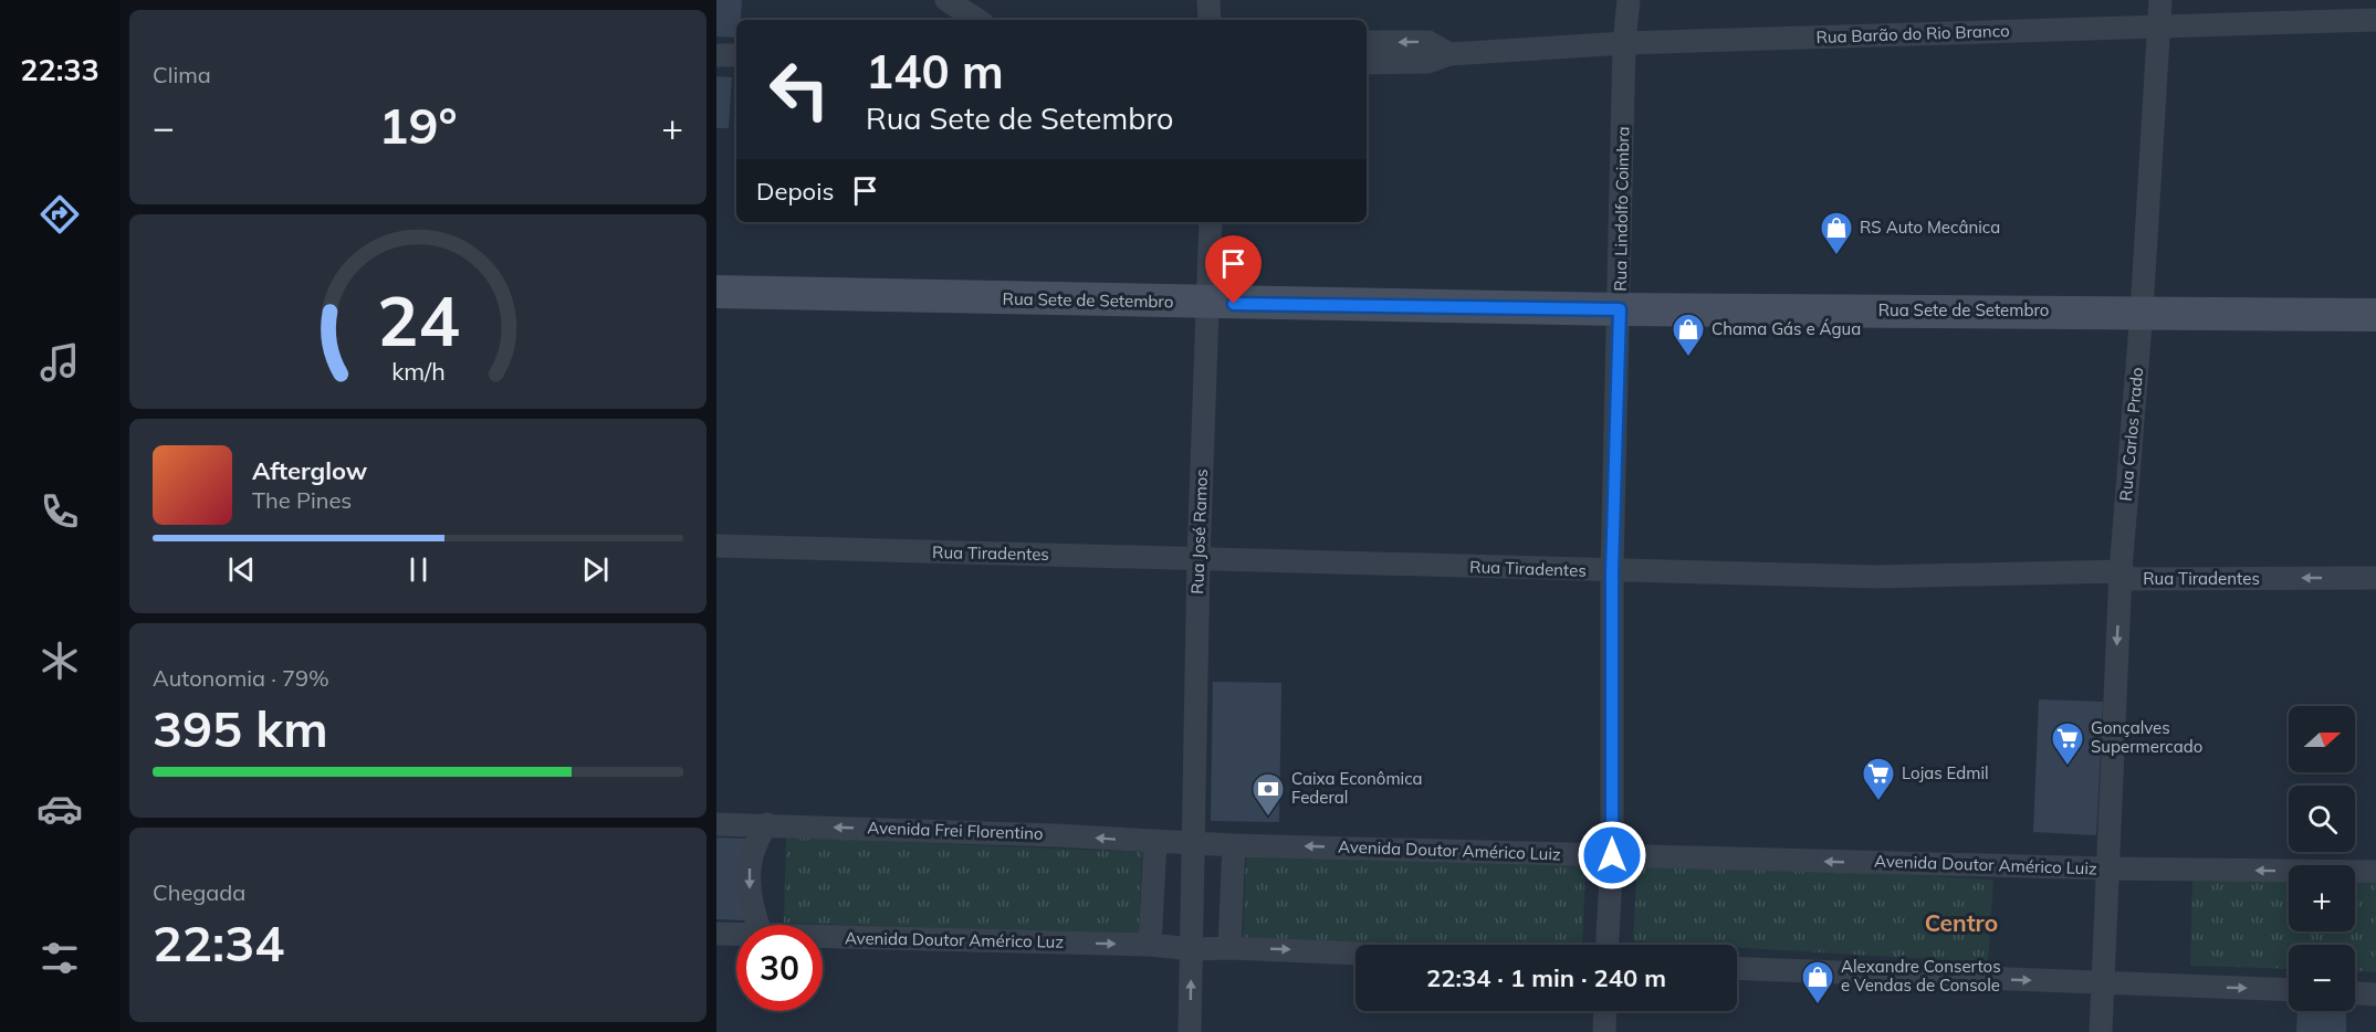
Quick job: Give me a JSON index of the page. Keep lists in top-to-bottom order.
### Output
{
  "streets": {
    "main road": ["Rua Sete de Setembro"],
    "street": [
      "Rua Barão do Rio Branco",
      "Rua Lindolfo Coimbra",
      "Rua Carlos Prado",
      "Rua José Ramos",
      "Rua Tiradentes",
      "Avenida Frei Florentino",
      "Avenida Doutor Américo Luiz",
      "Avenida Doutor Américo Luz"
    ]
  },
  "crossings": [
    ["Rua Barão do Rio Branco", "Rua Lindolfo Coimbra"],
    ["Rua Barão do Rio Branco", "Rua Carlos Prado"],
    ["Rua Lindolfo Coimbra", "Rua Sete de Setembro"],
    ["Rua Lindolfo Coimbra", "Rua Tiradentes"],
    ["Rua Lindolfo Coimbra", "Avenida Doutor Américo Luiz"],
    ["Rua Sete de Setembro", "Rua Carlos Prado"],
    ["Rua Sete de Setembro", "Rua José Ramos"],
    ["Rua Carlos Prado", "Rua Tiradentes"],
    ["Rua Carlos Prado", "Avenida Doutor Américo Luiz"],
    ["Rua José Ramos", "Rua Tiradentes"],
    ["Rua José Ramos", "Avenida Frei Florentino"],
    ["Rua José Ramos", "Avenida Doutor Américo Luiz"],
    ["Avenida Frei Florentino", "Avenida Doutor Américo Luiz"]
  ],
  "one_way": ["Avenida Frei Florentino", "Avenida Doutor Américo Luz"],
  "districts": ["Centro"],
  "places": {
    "shop": ["RS Auto Mecânica", "Chama Gás e Água", "Alexandre Consertos e Vendas de Console"],
    "supermarket": ["Gonçalves Supermercado", "Lojas Edmil"],
    "bank": ["Caixa Econômica Federal"]
  },
  "north": "right",
  "page": {
    "tabs": "22:33",
    "tile": [
      "Clima",
      ["Autonomia · 79%", "395 km"],
      ["Chegada", "22:34"]
    ],
    "turn": ["140 m", "Rua Sete de Setembro"],
    "heat": ["−", "19°", "+"],
    "then": "Depois",
    "song": ["Afterglow", "The Pines"],
    "map_buttons": ["+", "−"],
    "limit": "30",
    "trip": "22:34 · 1 min · 240 m",
    "gauge": ["24", "km/h"]
  }
}
